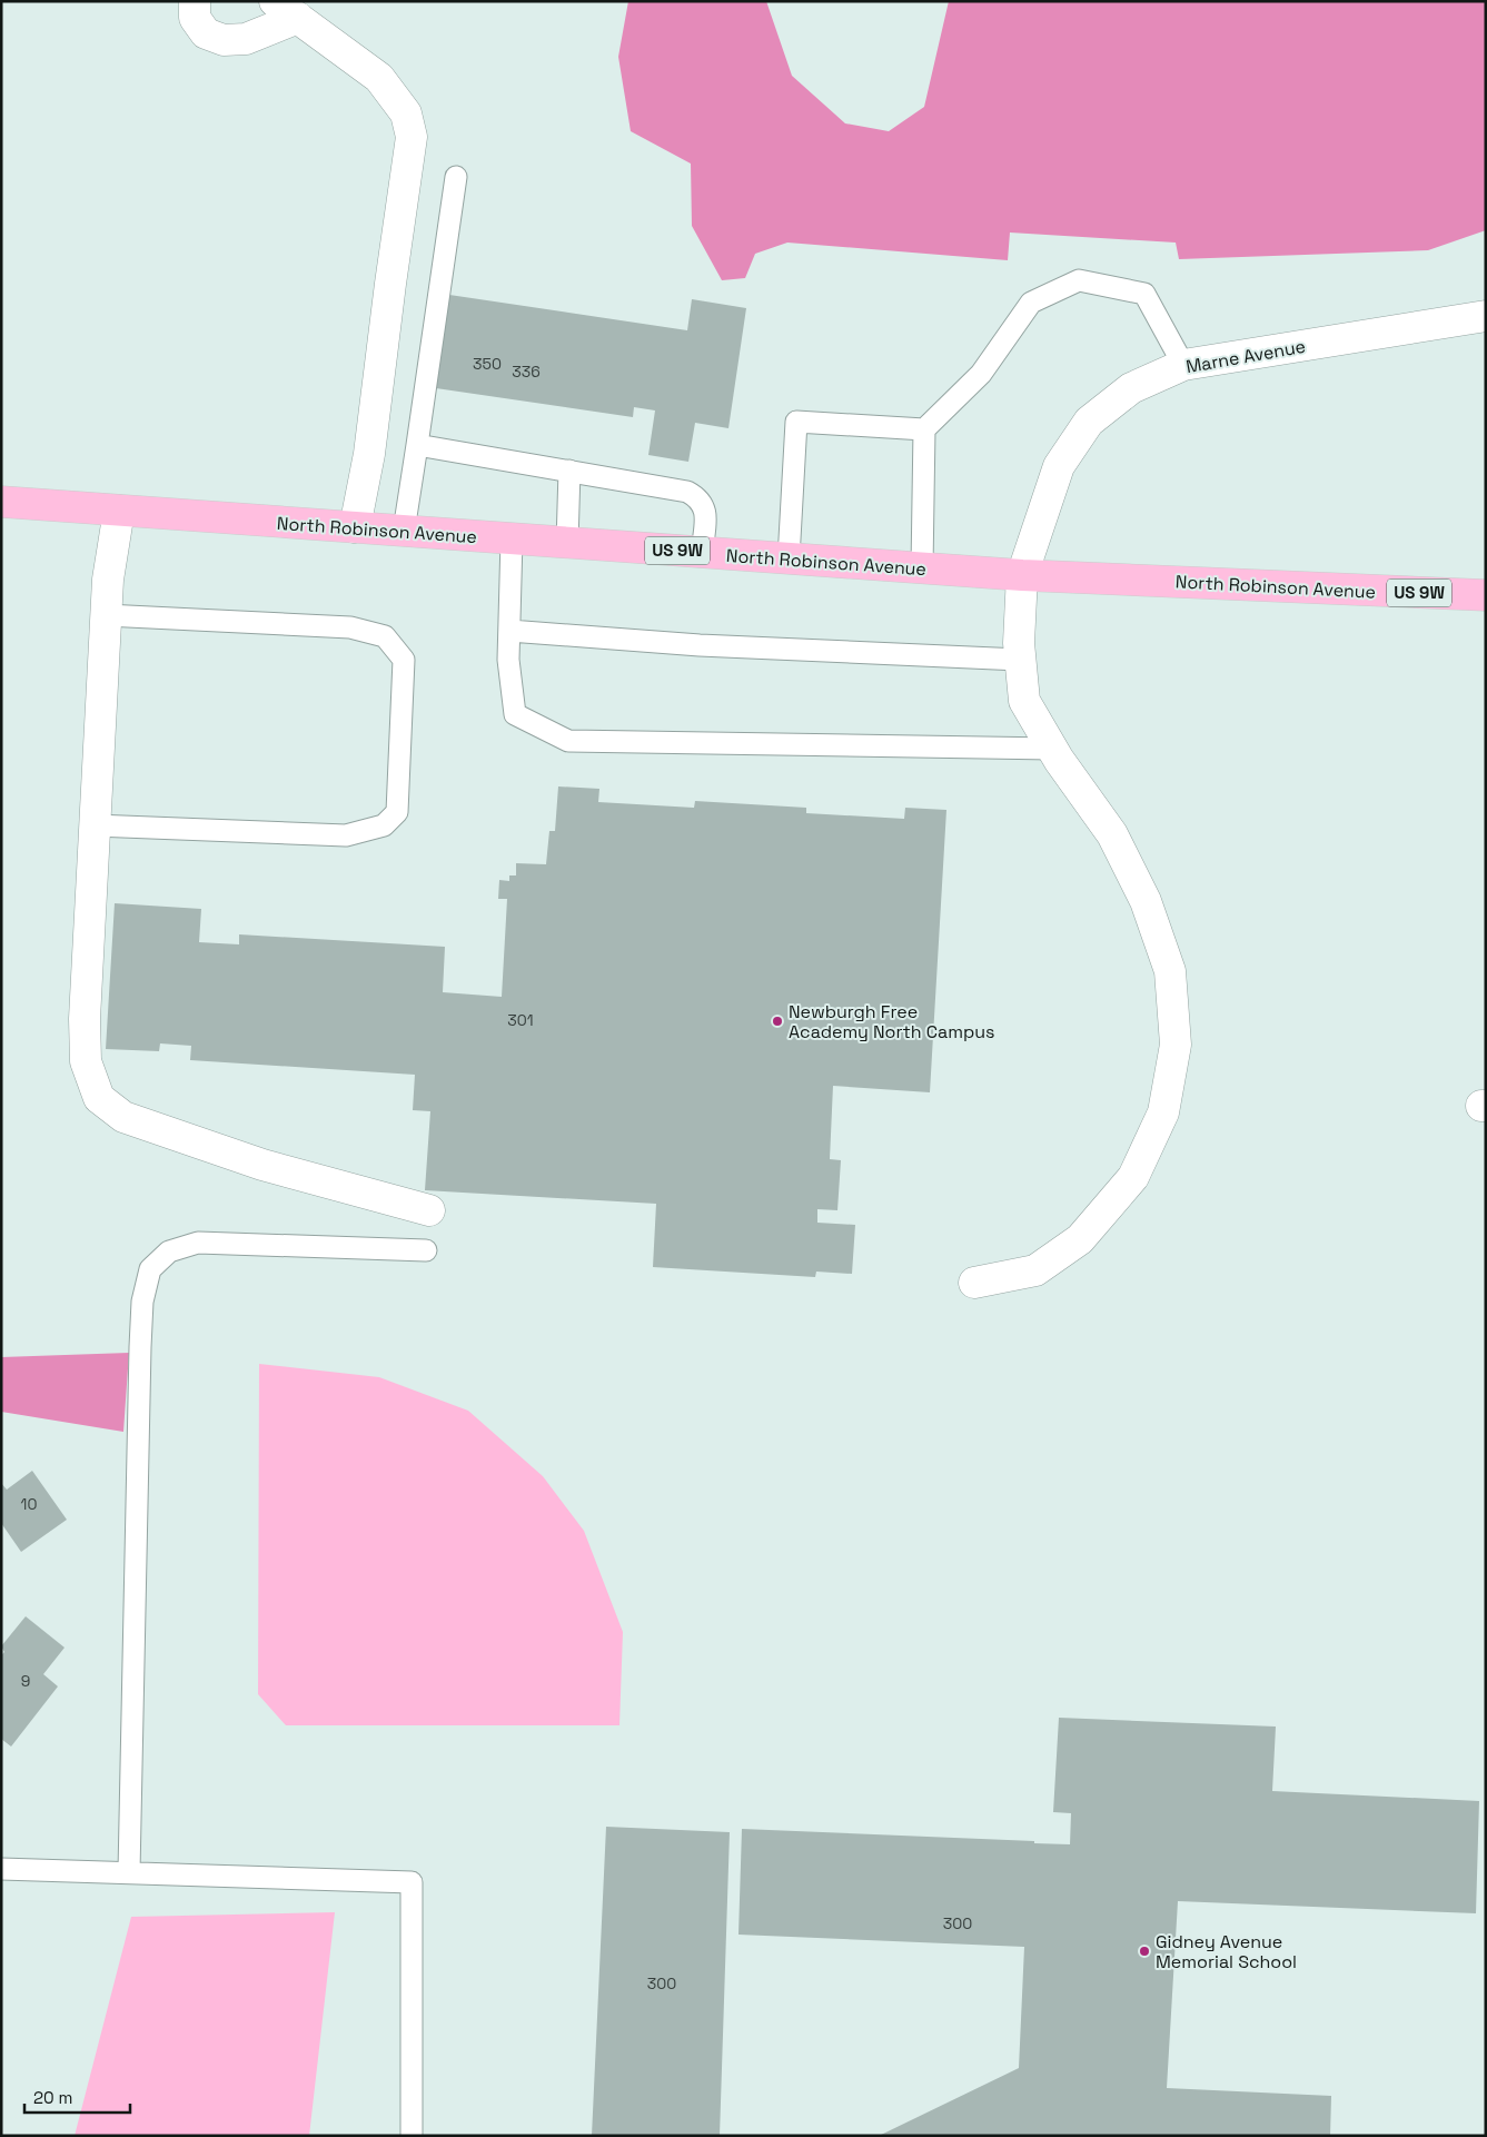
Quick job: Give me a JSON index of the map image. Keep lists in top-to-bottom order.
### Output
{
  "streets": {
    "highway": ["North Robinson Avenue", "US 9W"],
    "street": ["Marne Avenue"]
  },
  "crossings": [
    ["Marne Avenue", "North Robinson Avenue"]
  ],
  "places": ["Newburgh Free Academy North Campus", "Gidney Avenue Memorial School"],
  "house_numbers": [
    "350",
    "336",
    "301",
    "10",
    "9",
    "300",
    "300"
  ],
  "scale_bar": "20 m"
}
